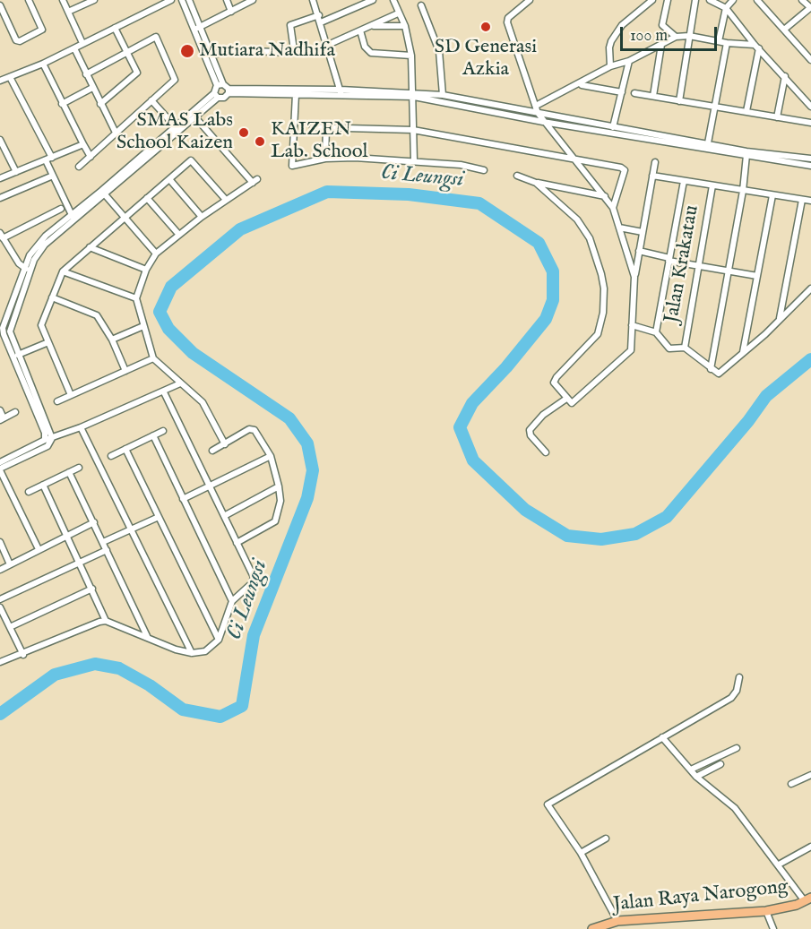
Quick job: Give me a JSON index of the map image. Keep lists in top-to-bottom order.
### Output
{
  "streets": {
    "main road": ["Jalan Raya Narogong"],
    "street": ["Jalan Krakatau"]
  },
  "water": ["Ci Leungsi"],
  "places": [
    "SD Generasi Azkia",
    "Mutiara Nadhifa",
    "SMAS Labs School Kaizen",
    "KAIZEN Lab. School"
  ],
  "scale_bar": "100 m"
}
